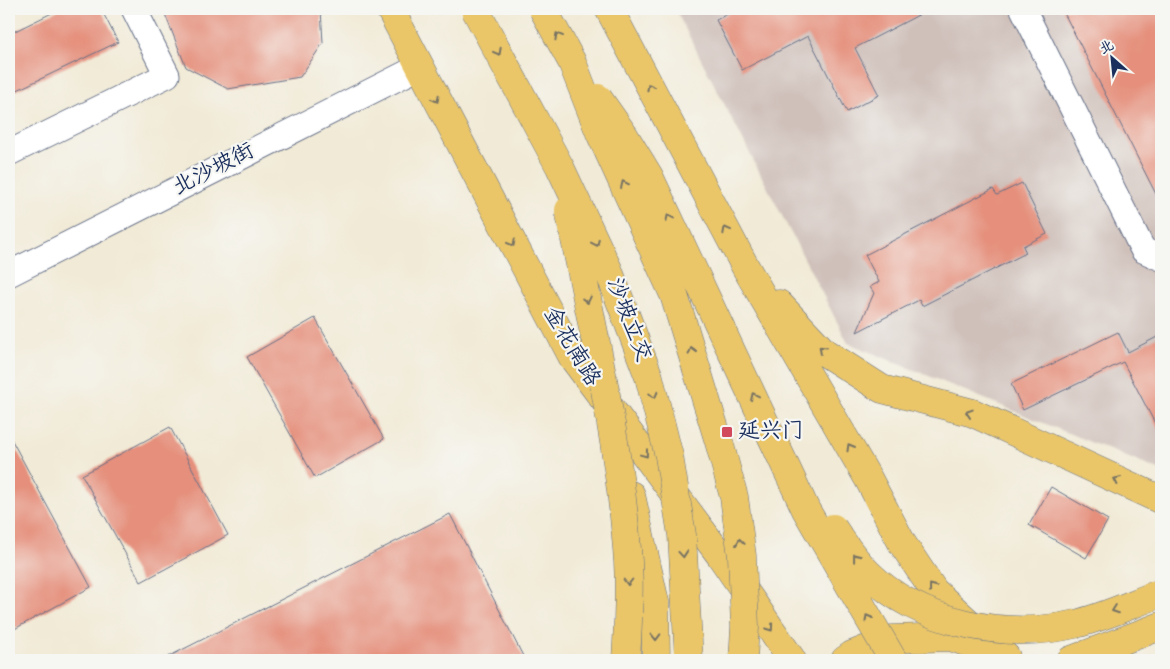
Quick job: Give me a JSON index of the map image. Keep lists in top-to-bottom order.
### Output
{
  "streets": {
    "main road": ["沙坡立交", "金花南路"],
    "street": ["北沙坡街"]
  },
  "crossings": [
    ["北沙坡街", "金花南路"]
  ],
  "places": {
    "transit": ["延兴门"]
  },
  "north": "top left"
}
